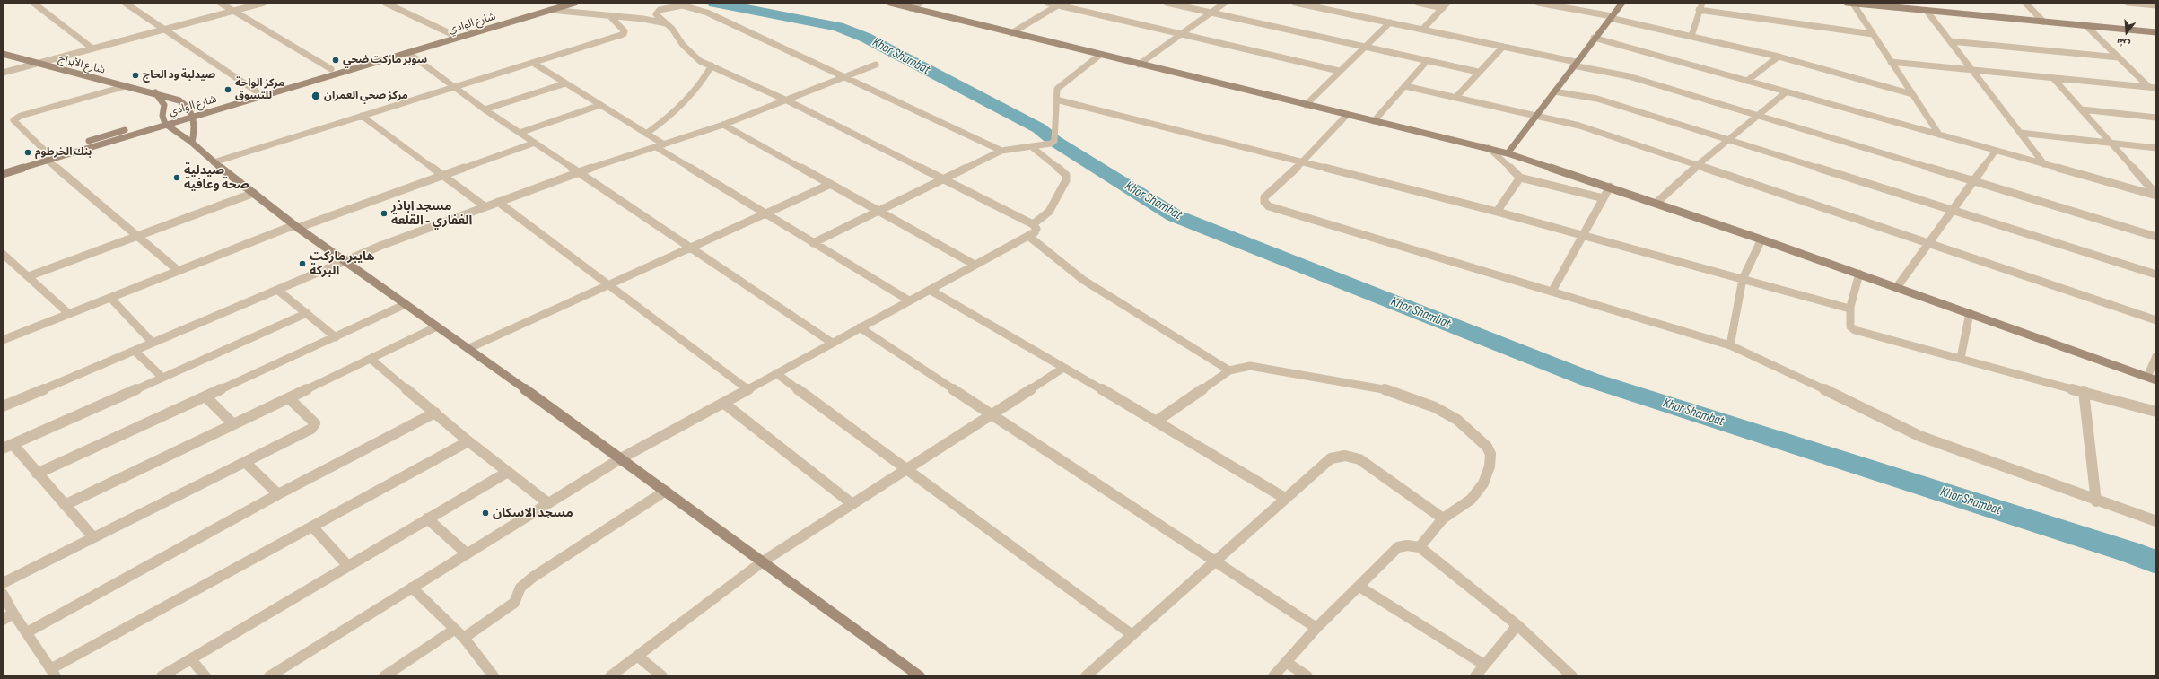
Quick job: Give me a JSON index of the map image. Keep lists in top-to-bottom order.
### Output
{
  "streets": {
    "street": ["شارع الوادي", "شارع الأبراج"]
  },
  "crossings": [
    ["شارع الوادي", "شارع الأبراج"]
  ],
  "water": ["Khor Shambat"],
  "places": [
    "سوبر ماركت ضحي",
    "صيدلية ود الحاج",
    "مركز الواحة للتسوق",
    "مركز صحي العمران",
    "بنك الخرطوم",
    "صيدلية صحة وعافية",
    "مسجد اباذر الغفاري - القلعة",
    "هايبر ماركت البركة",
    "مسجد الاسكان"
  ],
  "north": "bottom"
}
